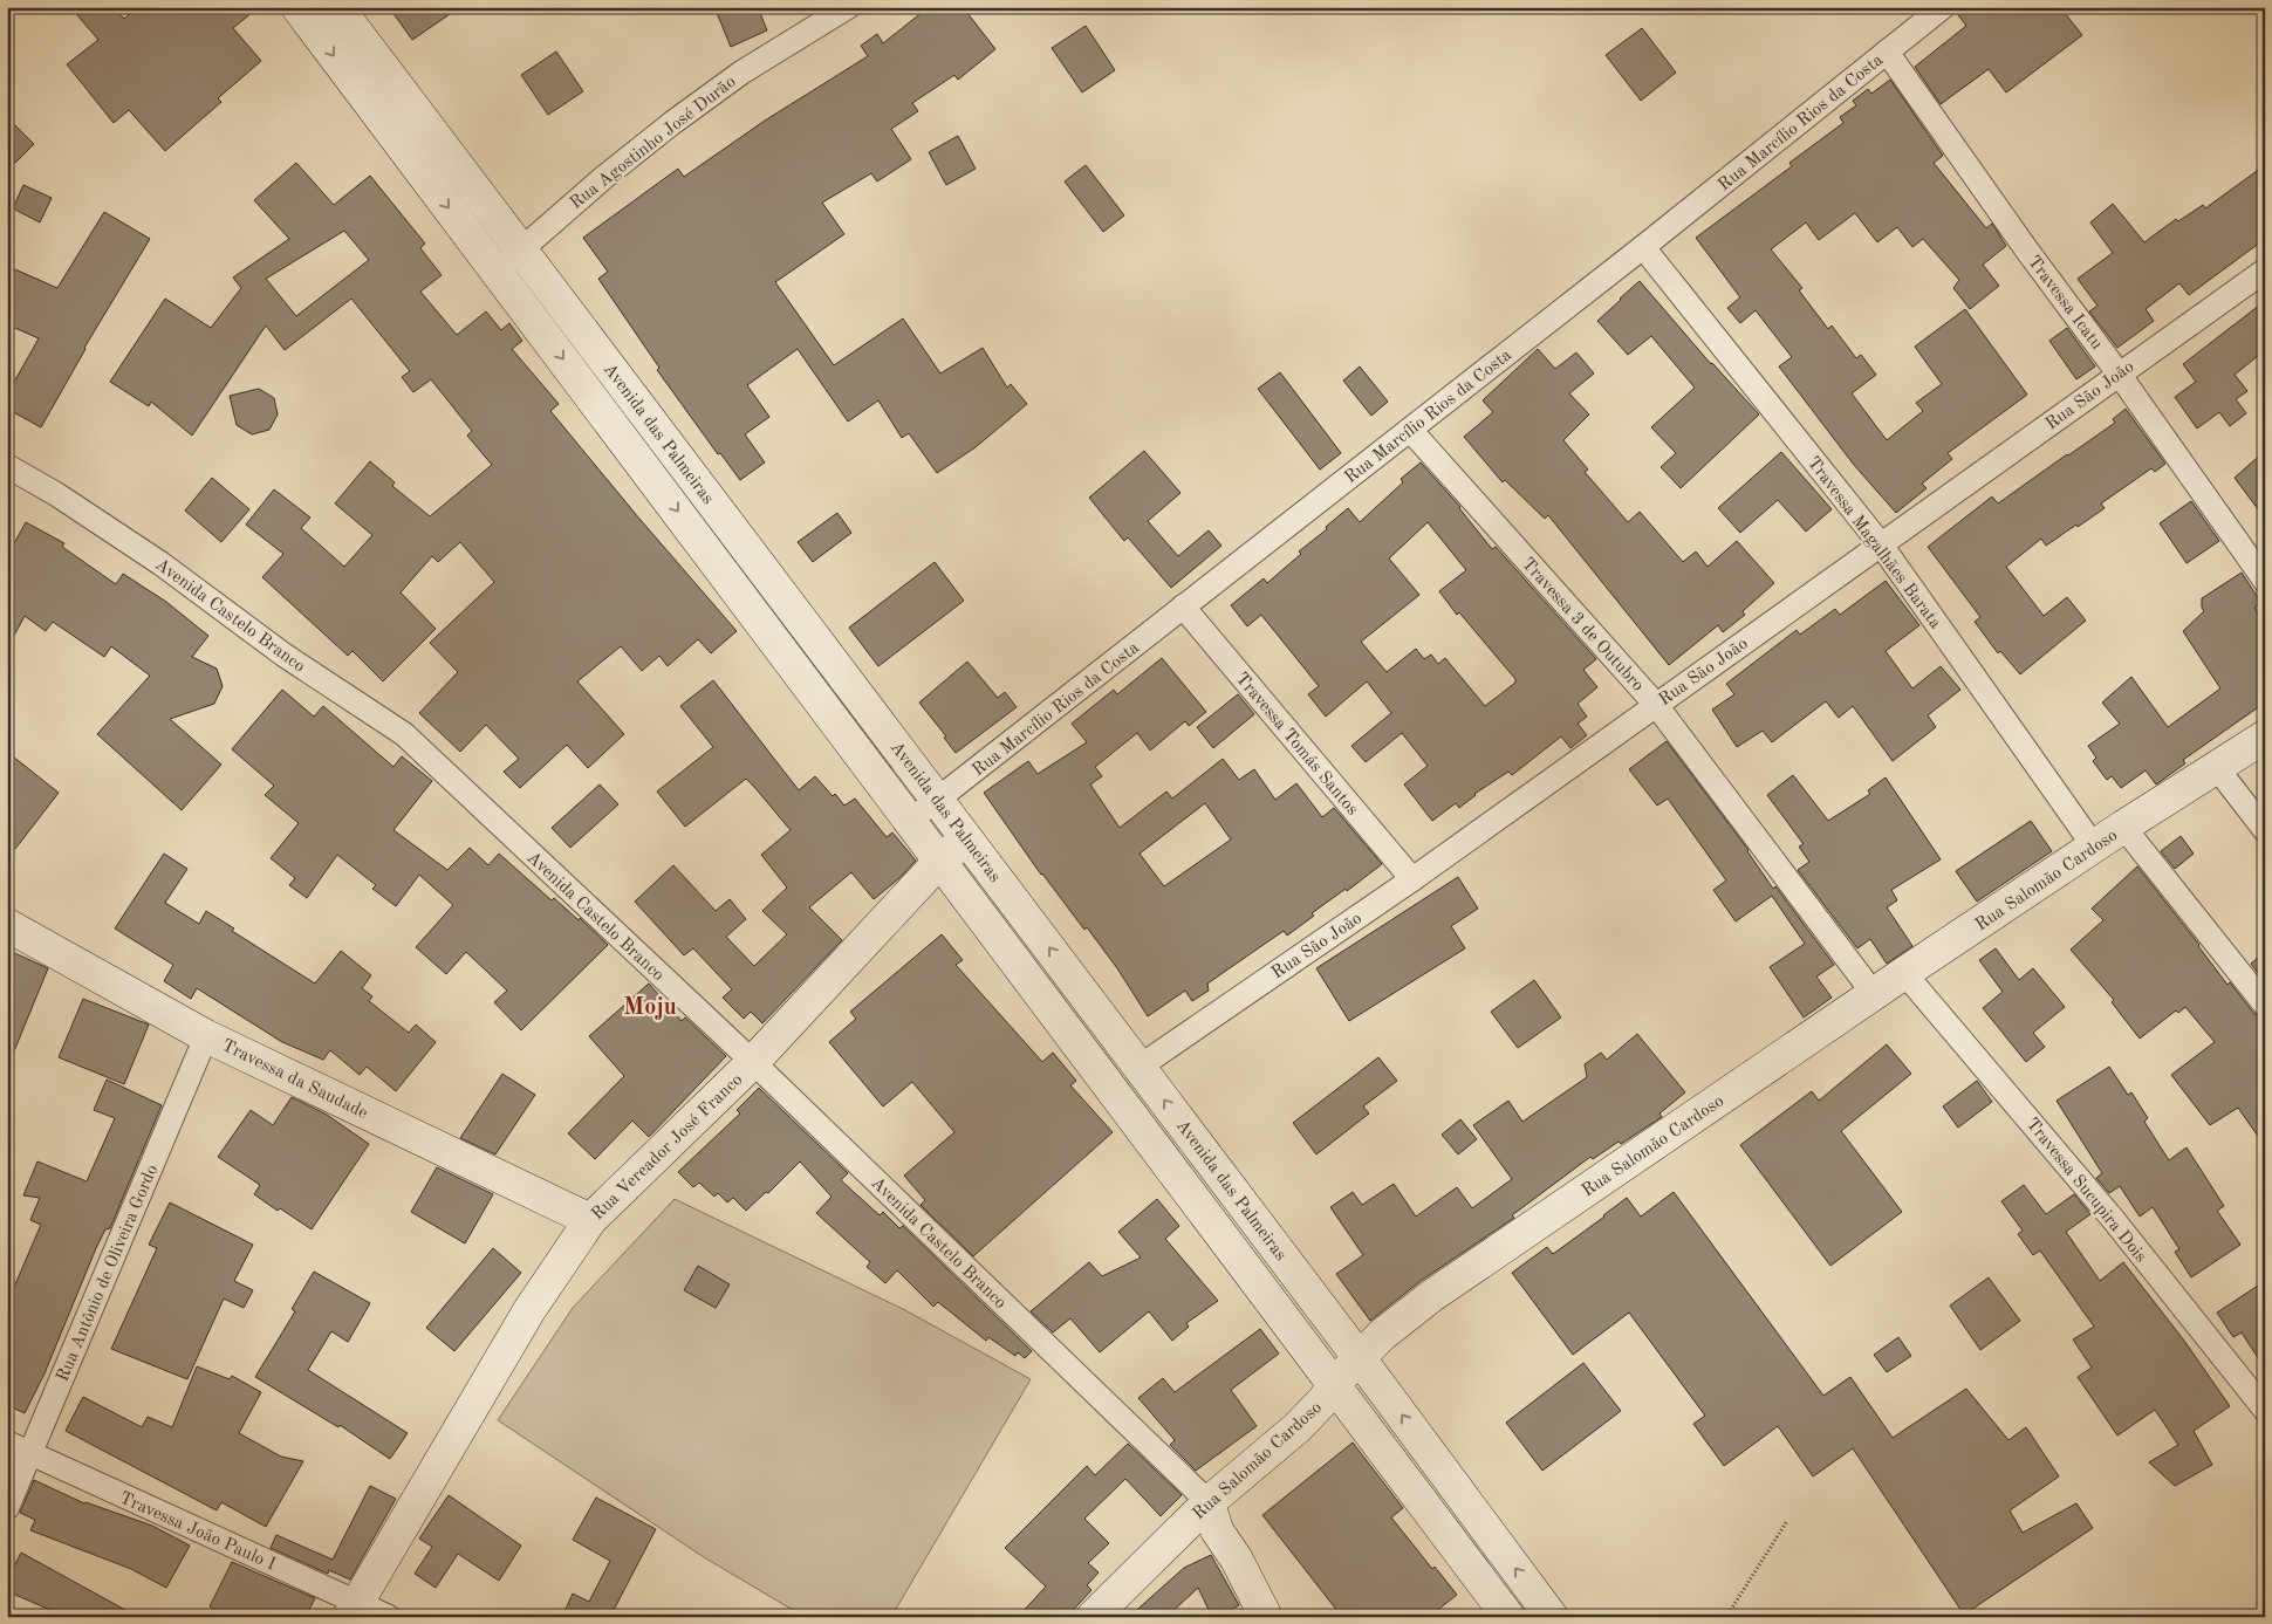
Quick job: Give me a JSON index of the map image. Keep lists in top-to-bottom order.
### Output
{
  "streets": {
    "main road": [
      "Avenida das Palmeiras",
      "Rua Salomão Cardoso",
      "Travessa da Saudade",
      "Rua Vereador José Franco"
    ],
    "street": [
      "Rua Marcílio Rios da Costa",
      "Rua Agostinho José Durão",
      "Travessa Icatu",
      "Rua São João",
      "Travessa Magalhães Barata",
      "Avenida Castelo Branco",
      "Travessa 3 de Outubro",
      "Travessa Tomás Santos",
      "Travessa Sucupira Dois",
      "Rua Antônio de Oliveira Gordo",
      "Travessa João Paulo I"
    ]
  },
  "crossings": [
    ["Rua Marcílio Rios da Costa", "Travessa Icatu"],
    ["Rua Marcílio Rios da Costa", "Avenida das Palmeiras"],
    ["Rua Marcílio Rios da Costa", "Travessa Magalhães Barata"],
    ["Rua Marcílio Rios da Costa", "Travessa 3 de Outubro"],
    ["Rua Marcílio Rios da Costa", "Travessa Tomás Santos"],
    ["Rua Agostinho José Durão", "Avenida das Palmeiras"],
    ["Travessa Icatu", "Rua São João"],
    ["Rua São João", "Avenida das Palmeiras"],
    ["Rua São João", "Travessa Magalhães Barata"],
    ["Rua São João", "Travessa 3 de Outubro"],
    ["Rua São João", "Travessa Tomás Santos"],
    ["Avenida das Palmeiras", "Rua Salomão Cardoso"],
    ["Avenida das Palmeiras", "Rua Vereador José Franco"],
    ["Travessa Magalhães Barata", "Rua Salomão Cardoso"],
    ["Avenida Castelo Branco", "Rua Salomão Cardoso"],
    ["Avenida Castelo Branco", "Rua Vereador José Franco"],
    ["Travessa 3 de Outubro", "Rua Salomão Cardoso"],
    ["Rua Salomão Cardoso", "Travessa Sucupira Dois"],
    ["Travessa da Saudade", "Rua Vereador José Franco"],
    ["Travessa da Saudade", "Rua Antônio de Oliveira Gordo"],
    ["Rua Vereador José Franco", "Travessa João Paulo I"],
    ["Rua Antônio de Oliveira Gordo", "Travessa João Paulo I"]
  ],
  "districts": ["Moju"]
}
